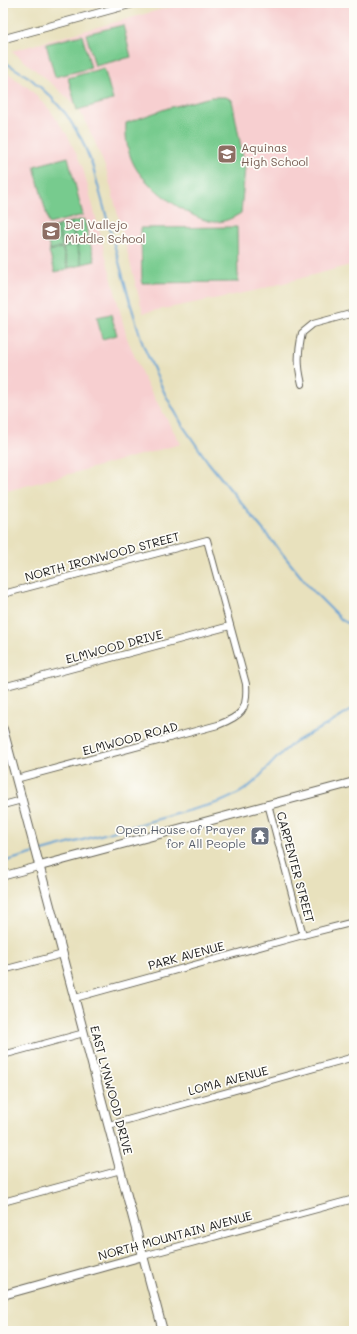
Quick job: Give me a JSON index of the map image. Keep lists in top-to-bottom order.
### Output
{
  "streets": {
    "main road": ["EAST LYNWOOD DRIVE", "NORTH MOUNTAIN AVENUE"],
    "street": [
      "NORTH IRONWOOD STREET",
      "ELMWOOD DRIVE",
      "ELMWOOD ROAD",
      "CARPENTER STREET",
      "PARK AVENUE",
      "LOMA AVENUE"
    ]
  },
  "crossings": [
    ["NORTH IRONWOOD STREET", "ELMWOOD DRIVE"],
    ["NORTH IRONWOOD STREET", "ELMWOOD ROAD"],
    ["ELMWOOD DRIVE", "ELMWOOD ROAD"],
    ["ELMWOOD ROAD", "EAST LYNWOOD DRIVE"],
    ["CARPENTER STREET", "PARK AVENUE"],
    ["PARK AVENUE", "EAST LYNWOOD DRIVE"],
    ["LOMA AVENUE", "EAST LYNWOOD DRIVE"],
    ["EAST LYNWOOD DRIVE", "NORTH MOUNTAIN AVENUE"]
  ],
  "places": {
    "school or university": ["Aquinas High School", "Del Vallejo Middle School"],
    "temple": ["Open House of Prayer for All People"]
  }
}
